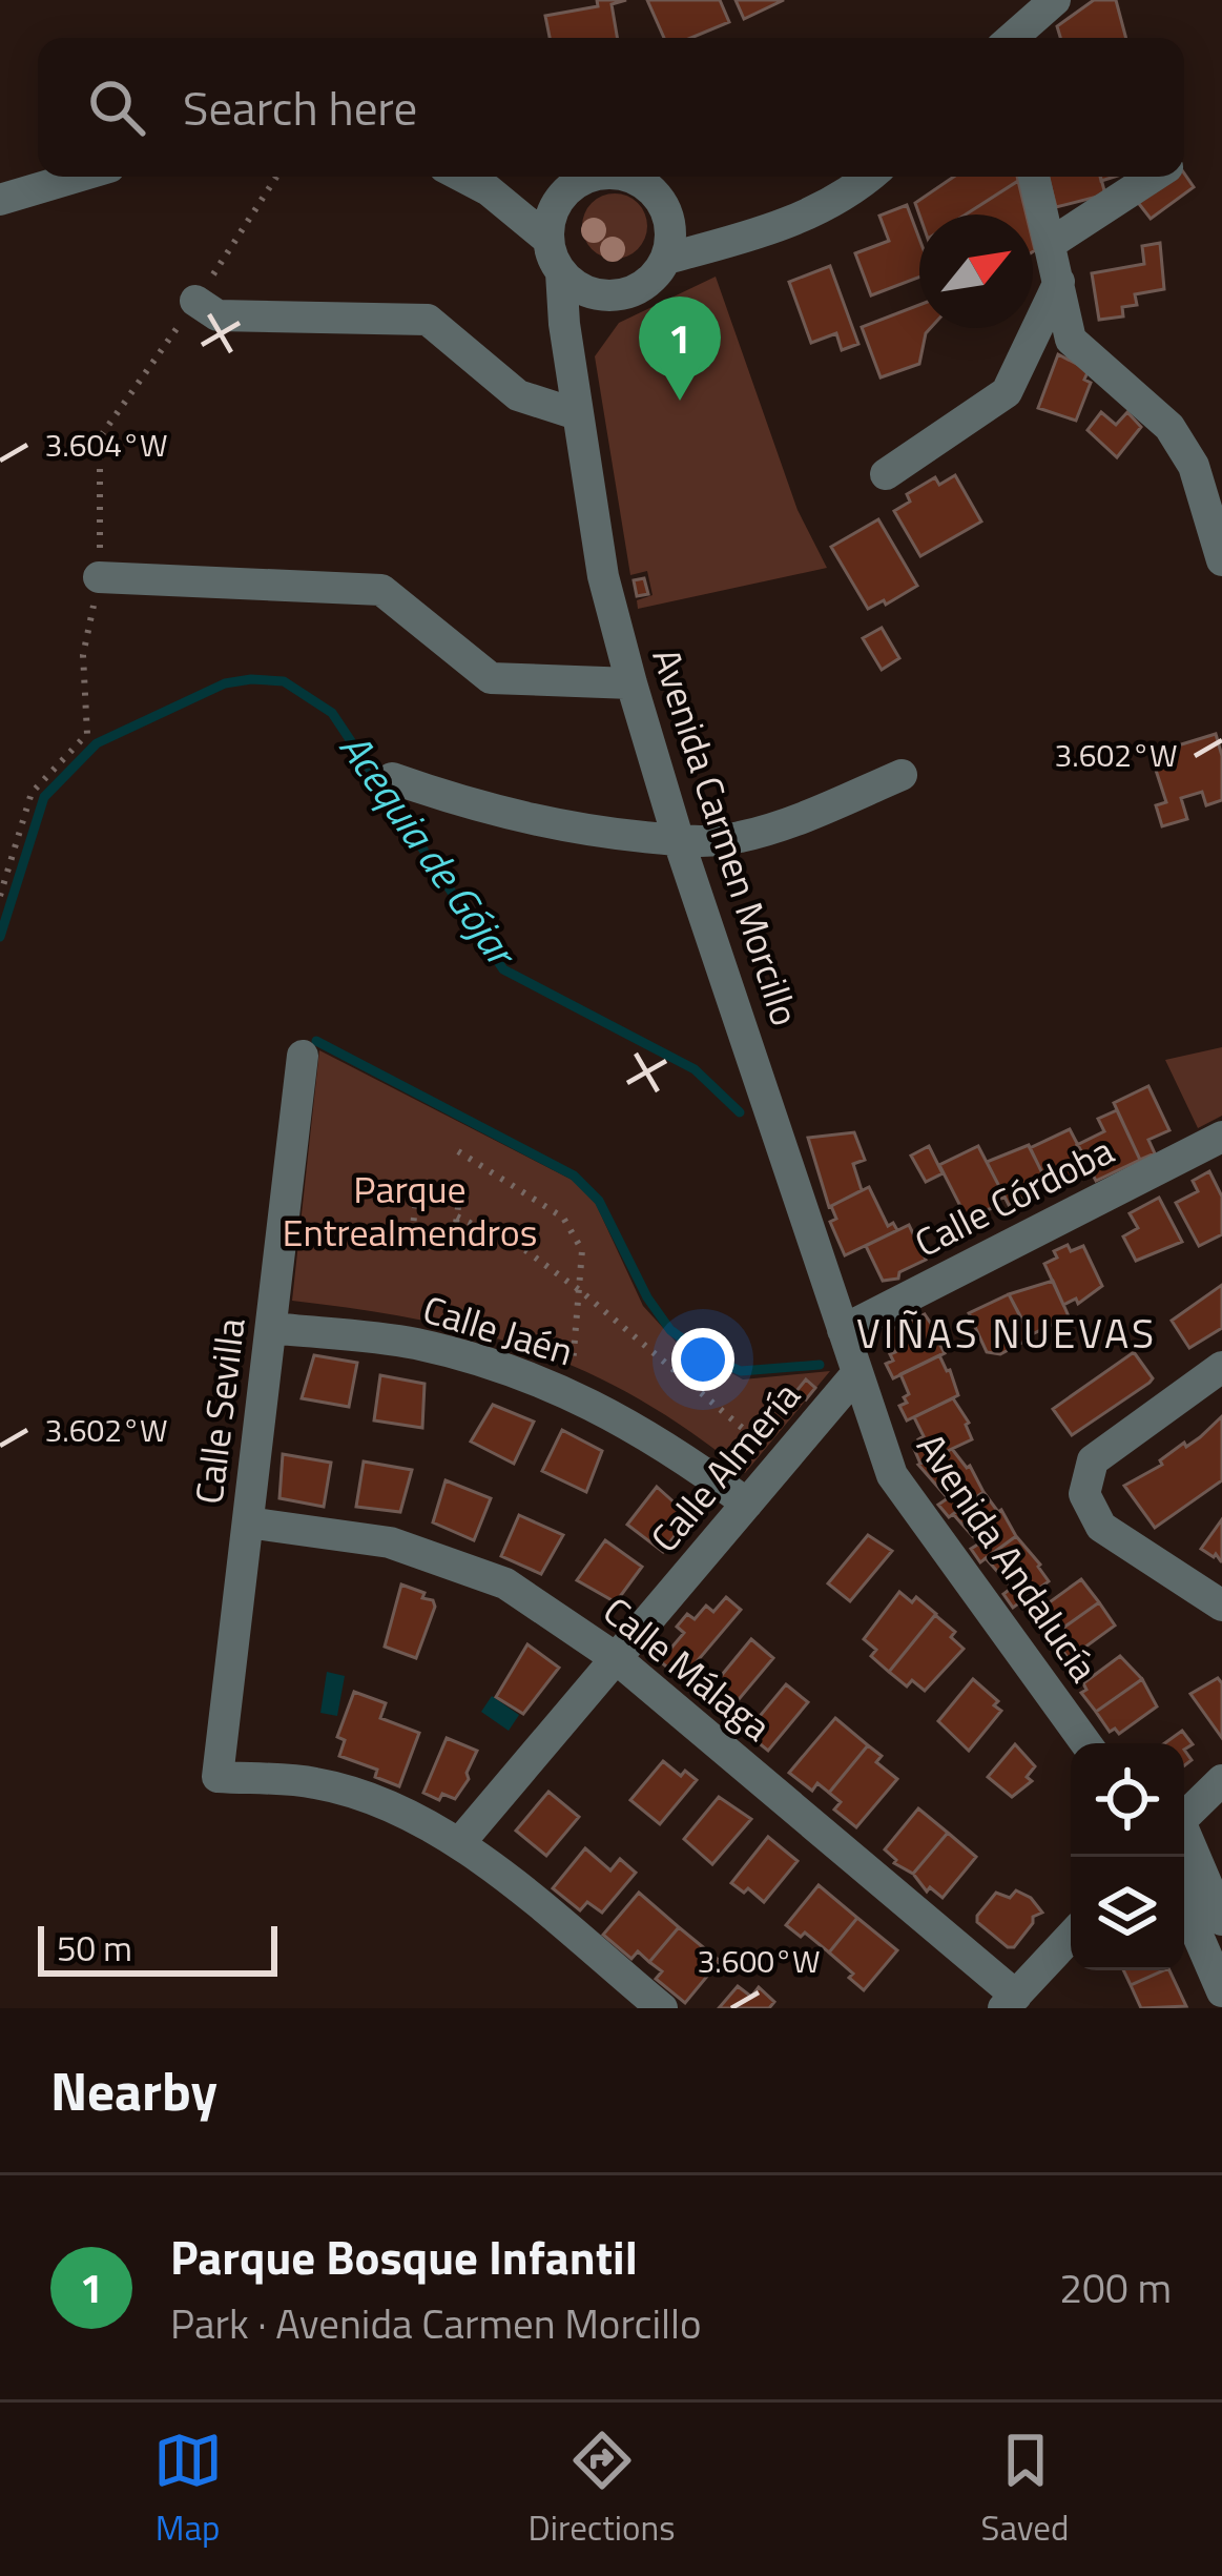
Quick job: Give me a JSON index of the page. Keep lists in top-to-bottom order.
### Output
{
  "streets": {
    "street": [
      "Avenida Carmen Morcillo",
      "Calle Córdoba",
      "Calle Jaén",
      "Calle Sevilla",
      "Calle Almería",
      "Avenida Andalucía",
      "Calle Málaga"
    ]
  },
  "crossings": [
    ["Avenida Carmen Morcillo", "Calle Córdoba"],
    ["Avenida Carmen Morcillo", "Avenida Andalucía"],
    ["Calle Córdoba", "Avenida Andalucía"],
    ["Calle Jaén", "Calle Sevilla"],
    ["Calle Jaén", "Calle Almería"],
    ["Calle Sevilla", "Calle Almería"],
    ["Calle Sevilla", "Calle Málaga"],
    ["Calle Almería", "Avenida Andalucía"],
    ["Calle Almería", "Calle Málaga"]
  ],
  "districts": ["VIÑAS NUEVAS"],
  "water": ["Acequia de Gójar"],
  "parks": ["Parque Entrealmendros"],
  "scale_bar": "50 m",
  "north": "top right",
  "page": {
    "search": "Search here",
    "pins": "1",
    "scale": "50 m",
    "heading": "Nearby",
    "list": [
      {
        "mark": "1",
        "name": "Parque Bosque Infantil",
        "note": "Park · Avenida Carmen Morcillo",
        "value": "200 m"
      }
    ],
    "nav": ["Map", "Directions", "Saved"]
  },
  "coordinates": ["3.604°W", "3.602°W", "3.600°W"]
}
